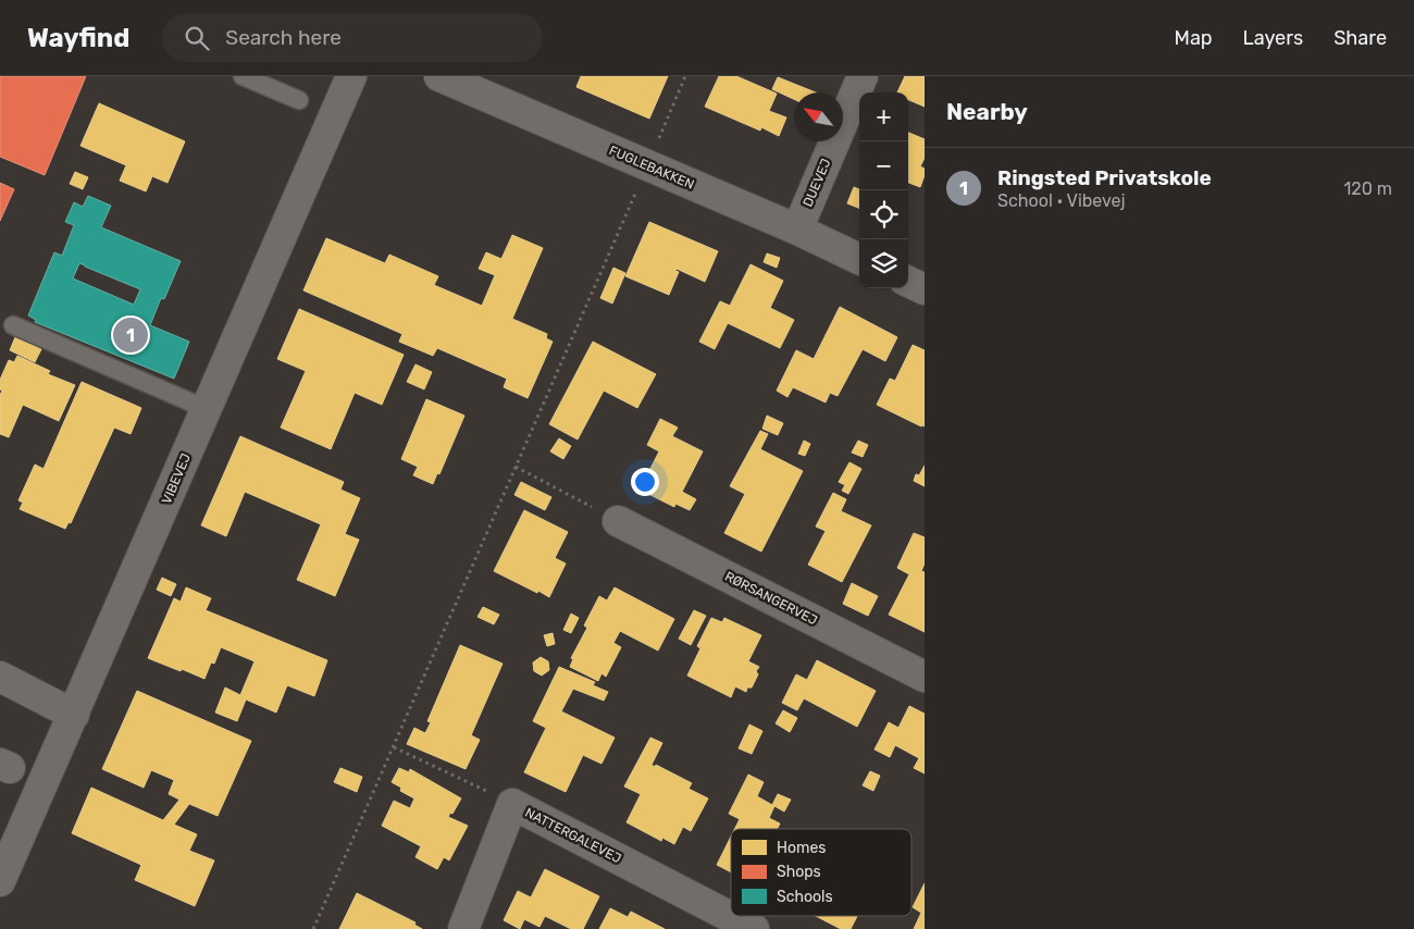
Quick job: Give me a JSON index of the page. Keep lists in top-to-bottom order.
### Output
{
  "streets": {
    "street": [
      "FUGLEBAKKEN",
      "DUEVEJ",
      "VIBEVEJ",
      "RØRSANGERVEJ",
      "NATTERGALEVEJ"
    ]
  },
  "crossings": [
    ["FUGLEBAKKEN", "DUEVEJ"]
  ],
  "legend": ["Homes", "Shops", "Schools"],
  "north": "top left",
  "page": {
    "header": "Wayfind",
    "search": "Search here",
    "nav": ["Map", "Layers", "Share"],
    "heading": "Nearby",
    "map_buttons": ["+", "−"],
    "list": [
      {
        "mark": "1",
        "name": "Ringsted Privatskole",
        "note": "School · Vibevej",
        "value": "120 m"
      }
    ],
    "pins": "1"
  }
}
